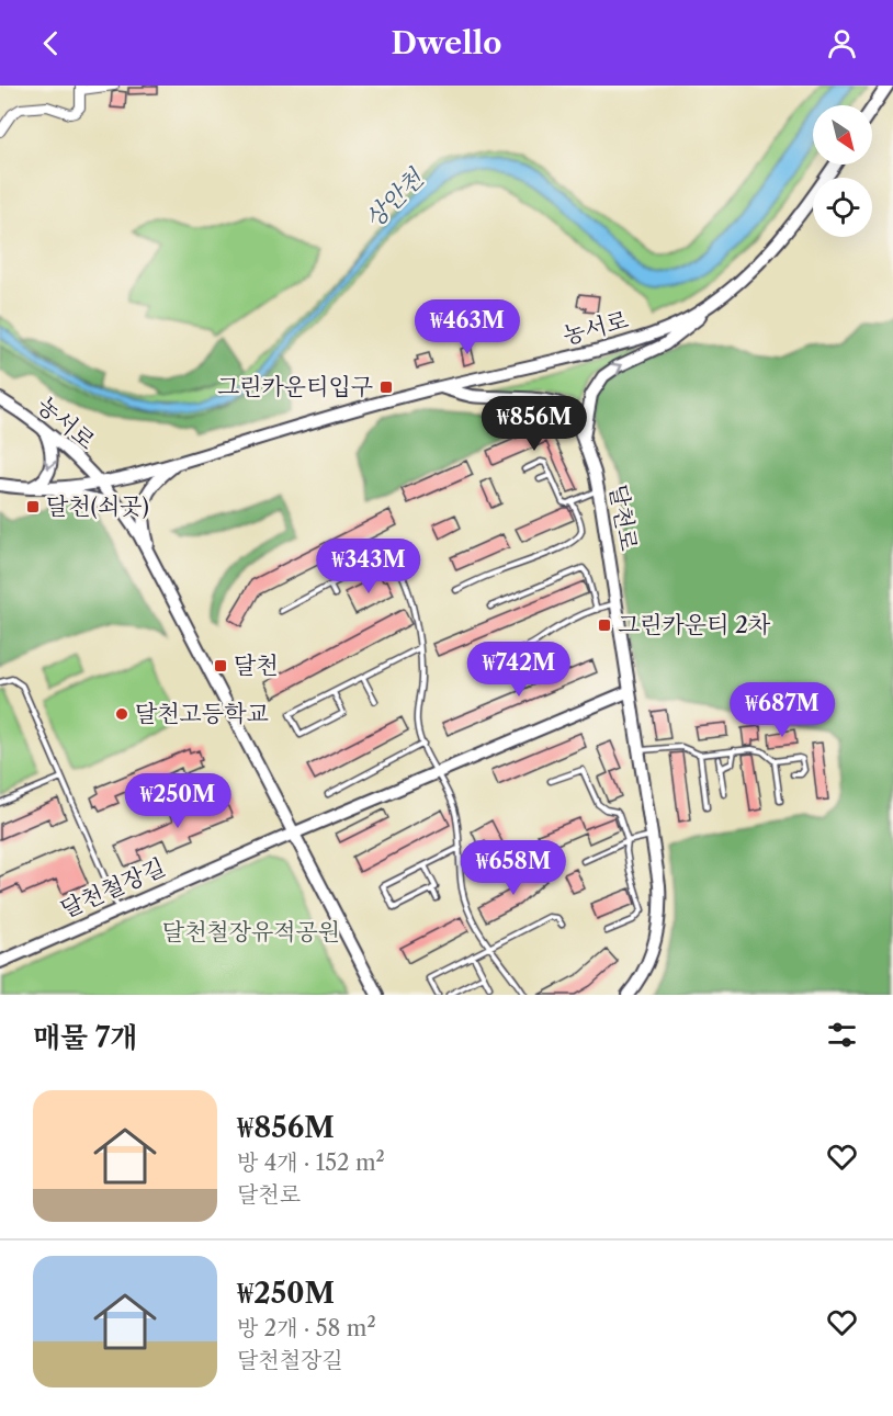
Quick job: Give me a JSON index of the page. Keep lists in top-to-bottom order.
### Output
{
  "streets": {
    "street": ["농서로", "달천로", "달천철장길"]
  },
  "crossings": [
    ["농서로", "달천로"]
  ],
  "water": ["상안천"],
  "parks": ["달천철장유적공원"],
  "places": {
    "transit": [
      "그린카운티입구",
      "달천(쇠곳)",
      "그린카운티 2차",
      "달천"
    ],
    "other": ["달천고등학교"]
  },
  "north": "bottom right",
  "page": {
    "header": "Dwello",
    "price": [
      "₩463M",
      "₩856M",
      "₩343M",
      "₩742M",
      "₩687M",
      "₩250M",
      "₩658M"
    ],
    "heading": "매물 7개",
    "list": [
      {
        "name": "₩856M",
        "note": "방 4개 · 152 m² · 달천로"
      },
      {
        "name": "₩250M",
        "note": "방 2개 · 58 m² · 달천철장길"
      }
    ]
  }
}
